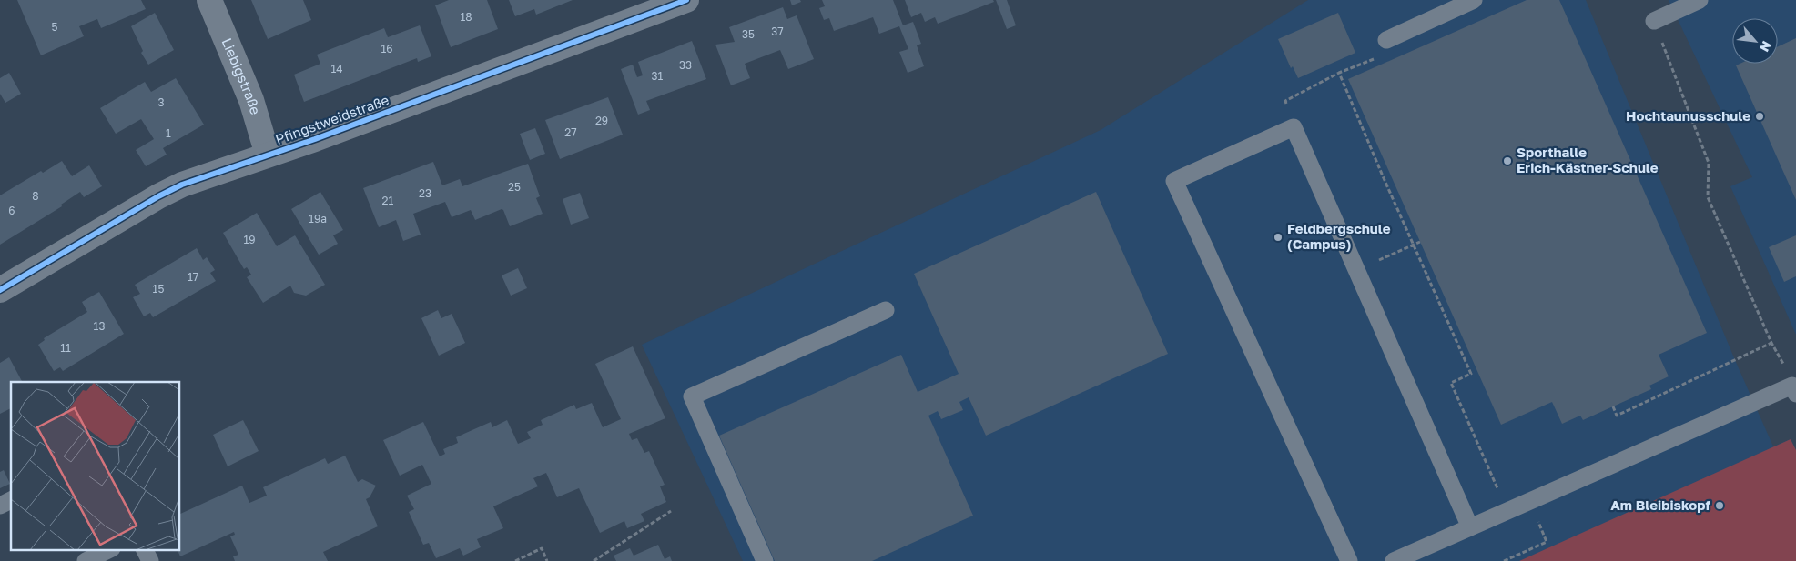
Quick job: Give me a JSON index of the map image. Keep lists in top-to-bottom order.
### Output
{
  "streets": {
    "street": ["Liebigstraße", "Pfingstweidstraße"]
  },
  "crossings": [
    ["Liebigstraße", "Pfingstweidstraße"]
  ],
  "places": [
    "Hochtaunusschule",
    "Sporthalle Erich-Kästner-Schule",
    "Feldbergschule (Campus)",
    "Am Bleibiskopf"
  ],
  "house_numbers": [
    "18",
    "5",
    "37",
    "35",
    "16",
    "33",
    "14",
    "31",
    "3",
    "29",
    "27",
    "1",
    "25",
    "23",
    "8",
    "21",
    "6",
    "19a",
    "19",
    "17",
    "15",
    "13",
    "11"
  ],
  "north": "bottom right"
}
